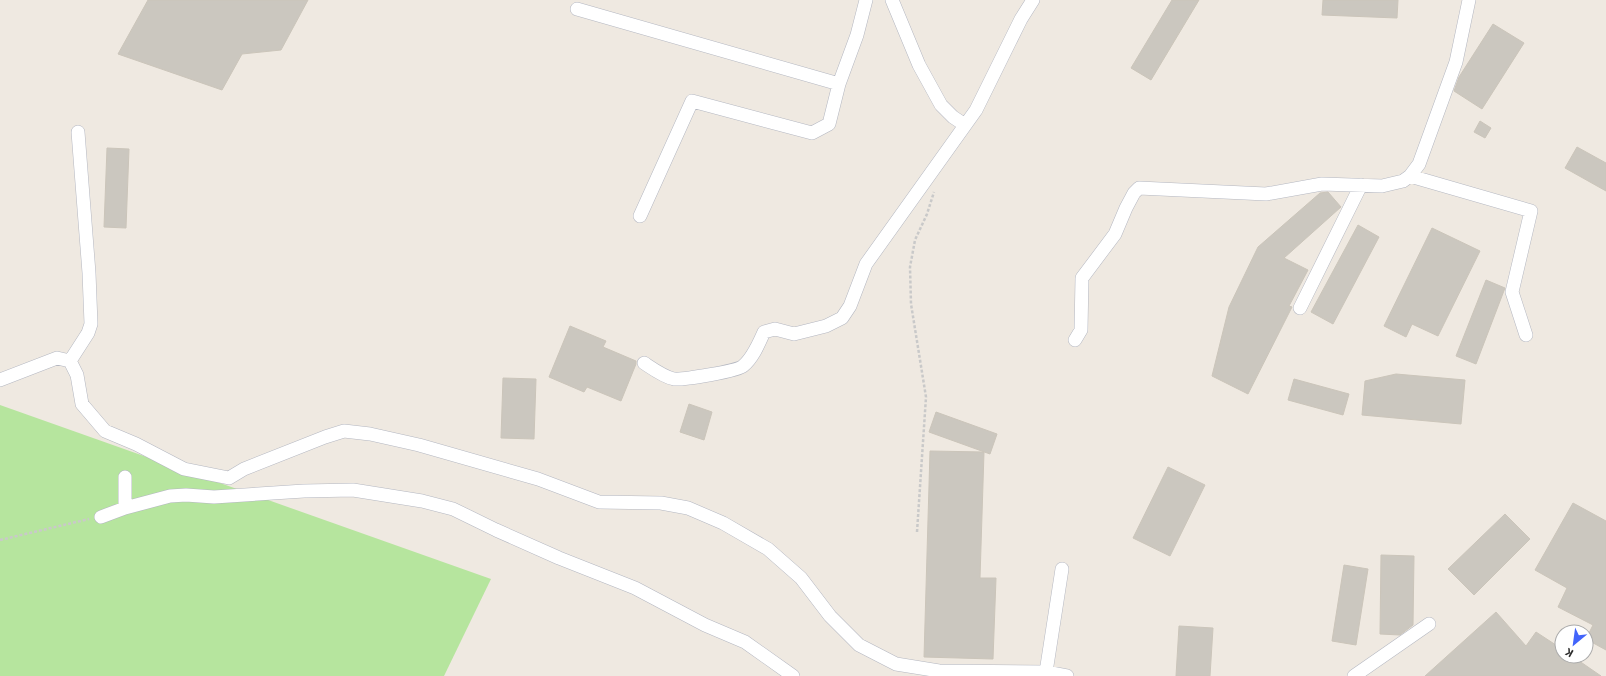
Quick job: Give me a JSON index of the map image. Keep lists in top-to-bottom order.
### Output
{
  "north": "bottom left"
}
